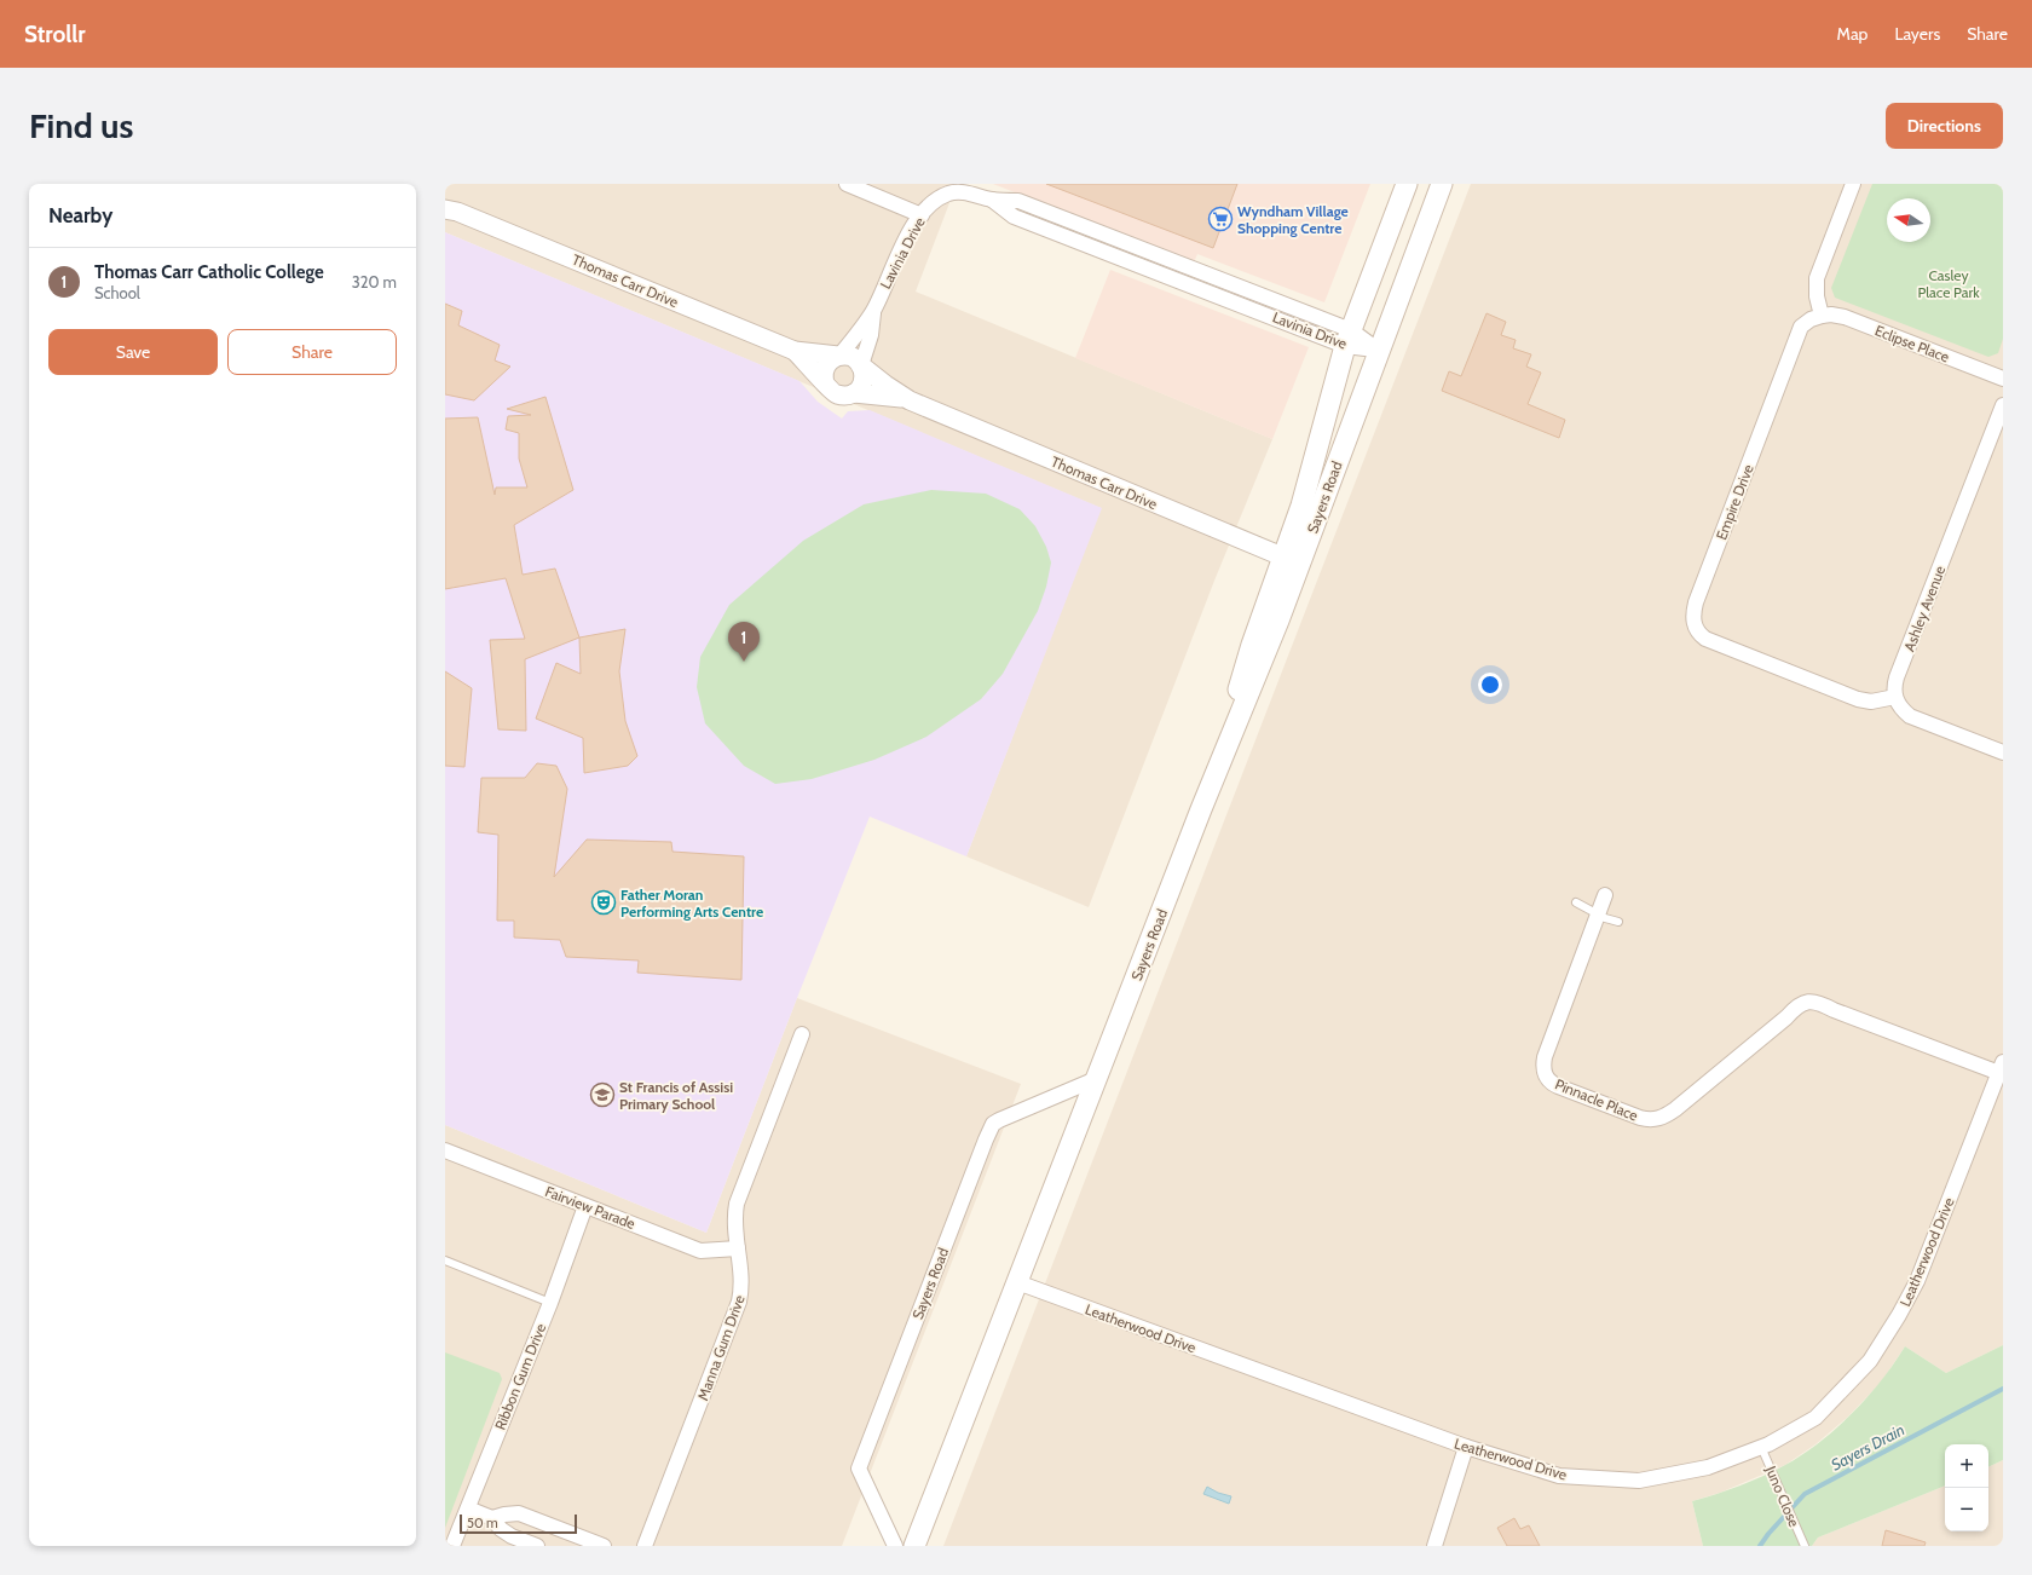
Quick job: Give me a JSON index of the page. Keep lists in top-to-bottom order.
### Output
{
  "streets": {
    "main road": ["Sayers Road"],
    "street": [
      "Lavinia Drive",
      "Thomas Carr Drive",
      "Eclipse Place",
      "Empire Drive",
      "Ashley Avenue",
      "Pinnacle Place",
      "Fairview Parade",
      "Leatherwood Drive",
      "Manna Gum Drive",
      "Ribbon Gum Drive"
    ],
    "lane": ["Juno Close"]
  },
  "crossings": [
    ["Lavinia Drive", "Thomas Carr Drive"],
    ["Lavinia Drive", "Sayers Road"],
    ["Thomas Carr Drive", "Sayers Road"],
    ["Eclipse Place", "Empire Drive"],
    ["Sayers Road", "Leatherwood Drive"],
    ["Empire Drive", "Ashley Avenue"],
    ["Pinnacle Place", "Leatherwood Drive"],
    ["Fairview Parade", "Manna Gum Drive"],
    ["Fairview Parade", "Ribbon Gum Drive"],
    ["Leatherwood Drive", "Juno Close"]
  ],
  "water": ["Sayers Drain"],
  "parks": ["Casley Place Park"],
  "places": {
    "supermarket": ["Wyndham Village Shopping Centre"],
    "theatre": ["Father Moran Performing Arts Centre"],
    "school or university": ["St Francis of Assisi Primary School"]
  },
  "scale_bar": "50 m",
  "north": "left",
  "page": {
    "header": "Strollr",
    "nav": ["Map", "Layers", "Share"],
    "buttons": [
      "Directions",
      ["Save", "Share"]
    ],
    "title": "Find us",
    "heading": "Nearby",
    "list": [
      {
        "mark": "1",
        "name": "Thomas Carr Catholic College",
        "note": "School",
        "value": "320 m"
      }
    ],
    "pins": "1",
    "map_buttons": ["+", "−"],
    "scale": "50 m"
  }
}
